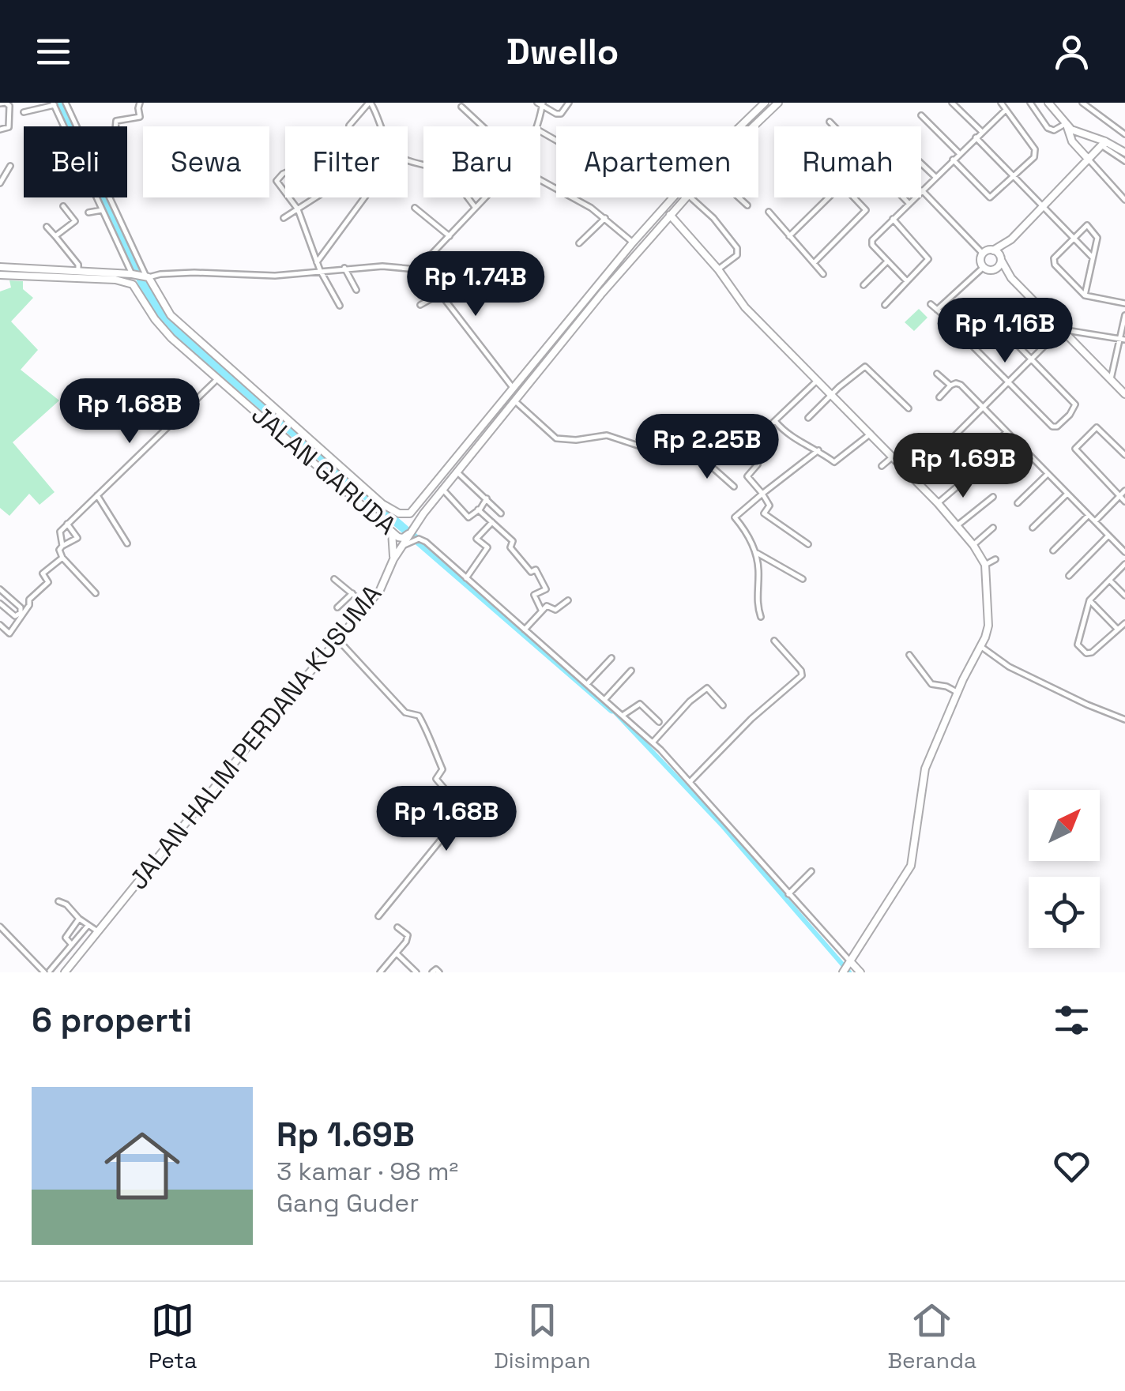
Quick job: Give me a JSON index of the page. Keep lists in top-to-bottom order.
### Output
{
  "streets": {
    "main road": ["JALAN GARUDA", "JALAN HALIM PERDANA KUSUMA"]
  },
  "crossings": [
    ["JALAN GARUDA", "JALAN HALIM PERDANA KUSUMA"]
  ],
  "north": "top right",
  "page": {
    "header": "Dwello",
    "chip": [
      "Beli",
      "Sewa",
      "Filter",
      "Baru",
      "Apartemen",
      "Rumah"
    ],
    "price": [
      "Rp 1.74B",
      "Rp 1.16B",
      "Rp 1.68B",
      "Rp 2.25B",
      "Rp 1.69B",
      "Rp 1.68B"
    ],
    "heading": "6 properti",
    "list": [
      {
        "name": "Rp 1.69B",
        "note": "3 kamar · 98 m² · Gang Guder"
      }
    ],
    "tabs": ["Peta", "Disimpan", "Beranda"]
  }
}
